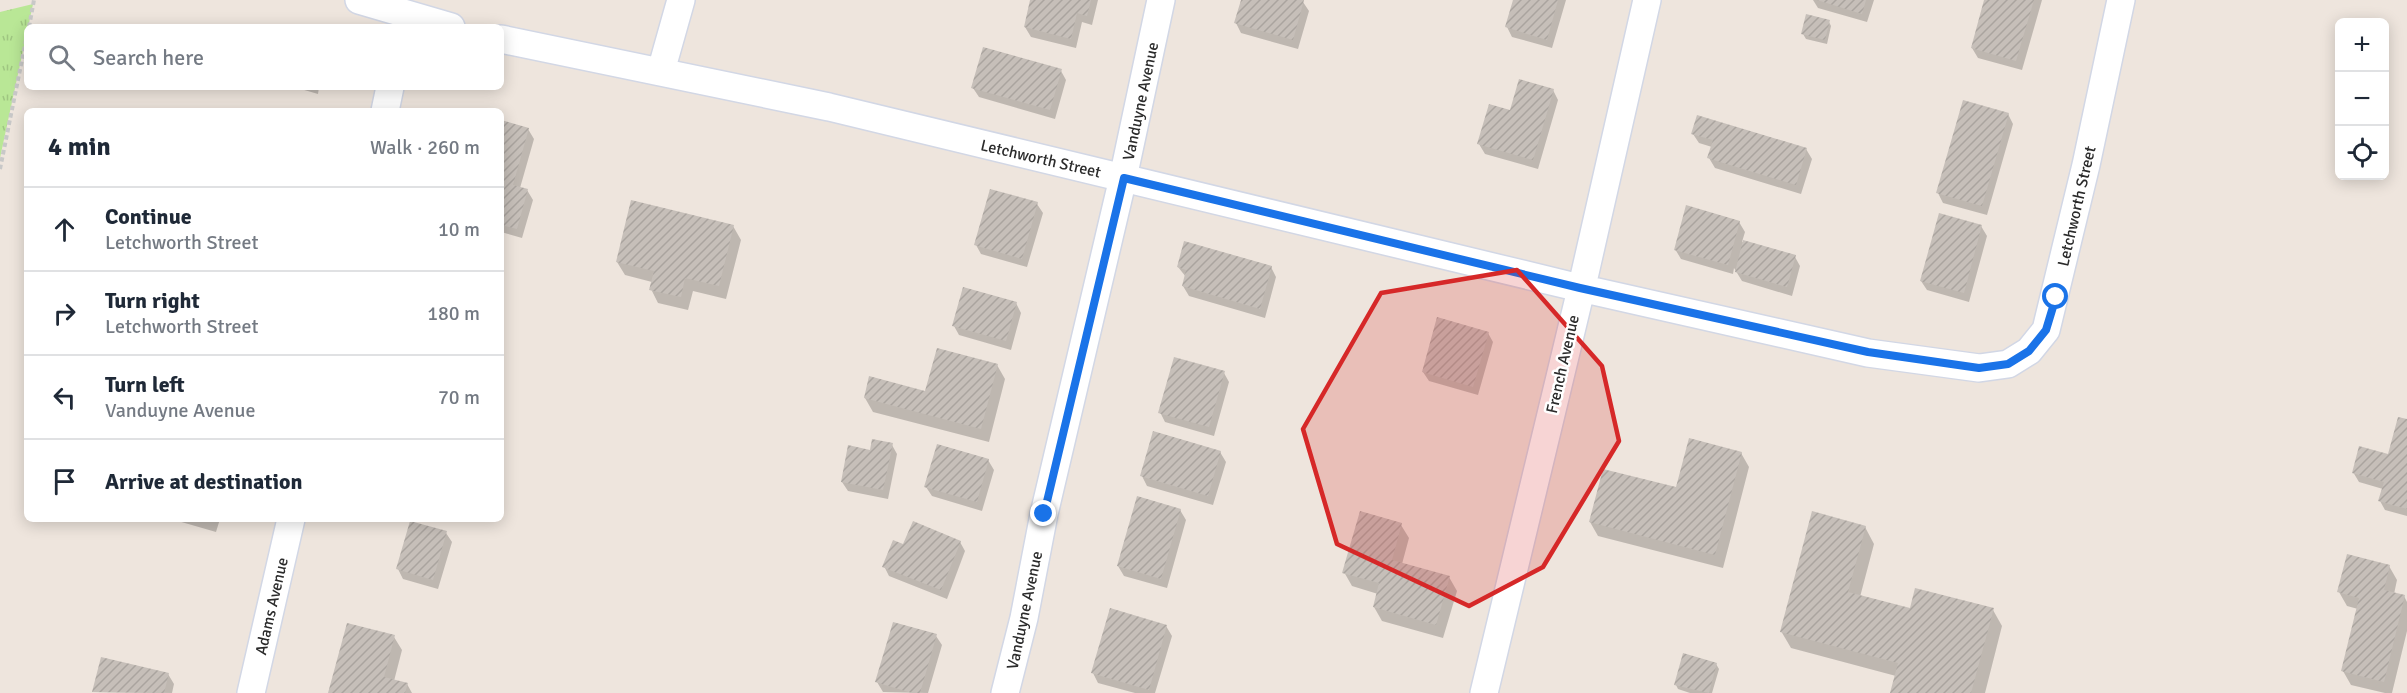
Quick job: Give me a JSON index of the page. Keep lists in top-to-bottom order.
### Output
{
  "streets": {
    "street": [
      "Vanduyne Avenue",
      "Letchworth Street",
      "French Avenue",
      "Adams Avenue"
    ]
  },
  "crossings": [
    ["Vanduyne Avenue", "Letchworth Street"],
    ["Letchworth Street", "French Avenue"]
  ],
  "page": {
    "map_buttons": ["+", "−"],
    "search": "Search here",
    "heading": ["4 min", "Walk · 260 m"],
    "list": [
      ["Continue", "Letchworth Street", "10 m"],
      ["Turn right", "Letchworth Street", "180 m"],
      ["Turn left", "Vanduyne Avenue", "70 m"],
      "Arrive at destination"
    ]
  }
}
